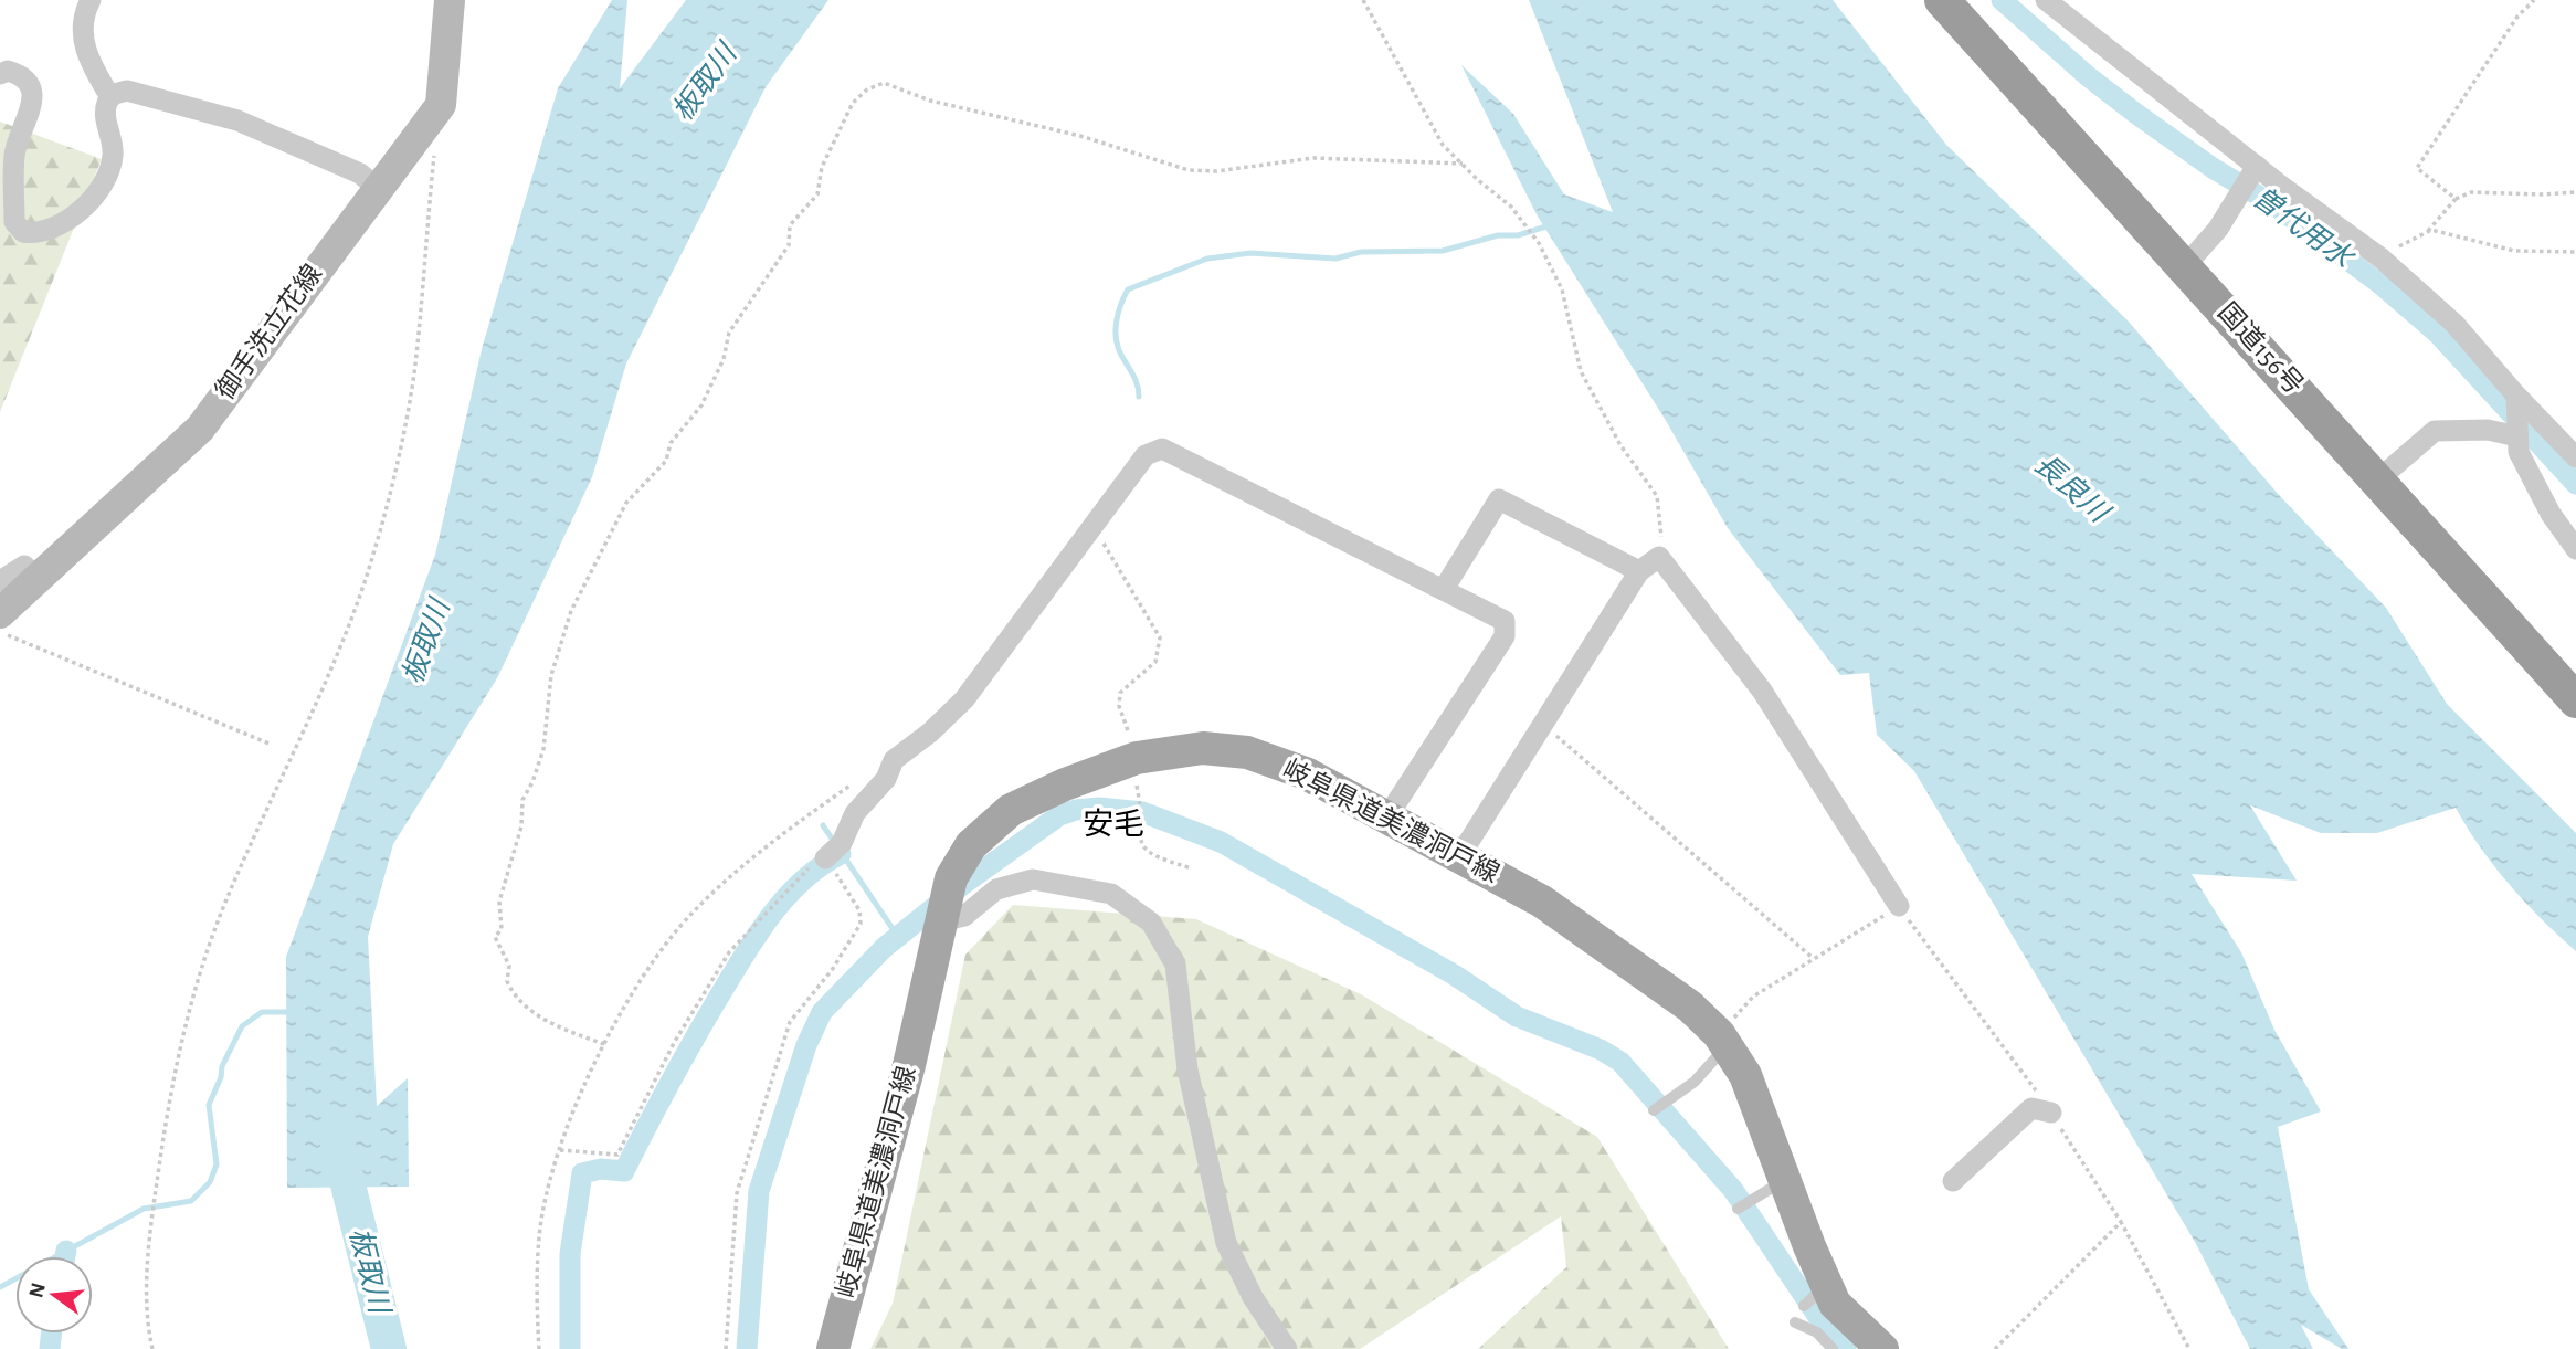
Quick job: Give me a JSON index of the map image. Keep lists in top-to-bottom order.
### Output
{
  "streets": {
    "highway": ["国道156号"],
    "main road": ["御手洗立花線", "岐阜県道美濃洞戸線"]
  },
  "districts": ["安毛"],
  "water": ["板取川", "曽代用水", "長良川"],
  "north": "left"
}
